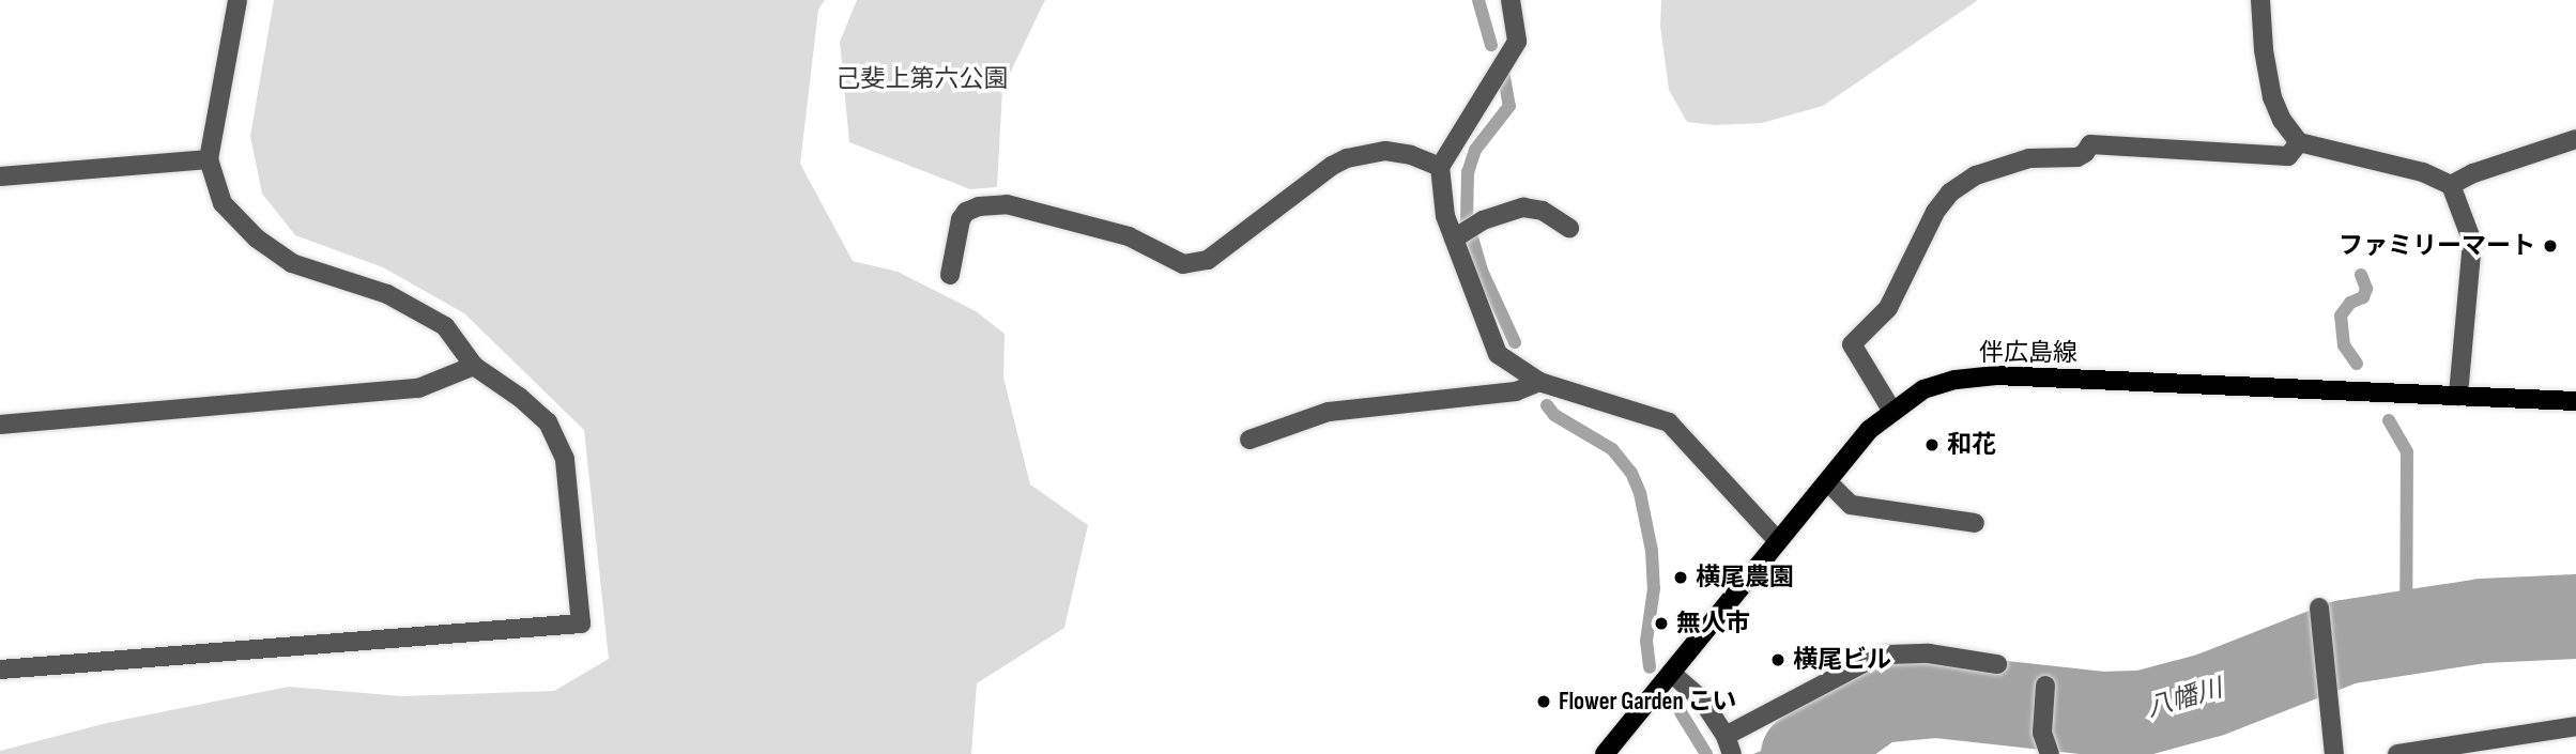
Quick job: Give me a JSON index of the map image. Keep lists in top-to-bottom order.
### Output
{
  "streets": {
    "main road": ["伴広島線"]
  },
  "water": ["八幡川"],
  "parks": ["己斐上第六公園"],
  "places": [
    "ファミリーマート",
    "和花",
    "横尾農園",
    "無人市",
    "横尾ビル",
    "Flower Garden こい"
  ]
}
